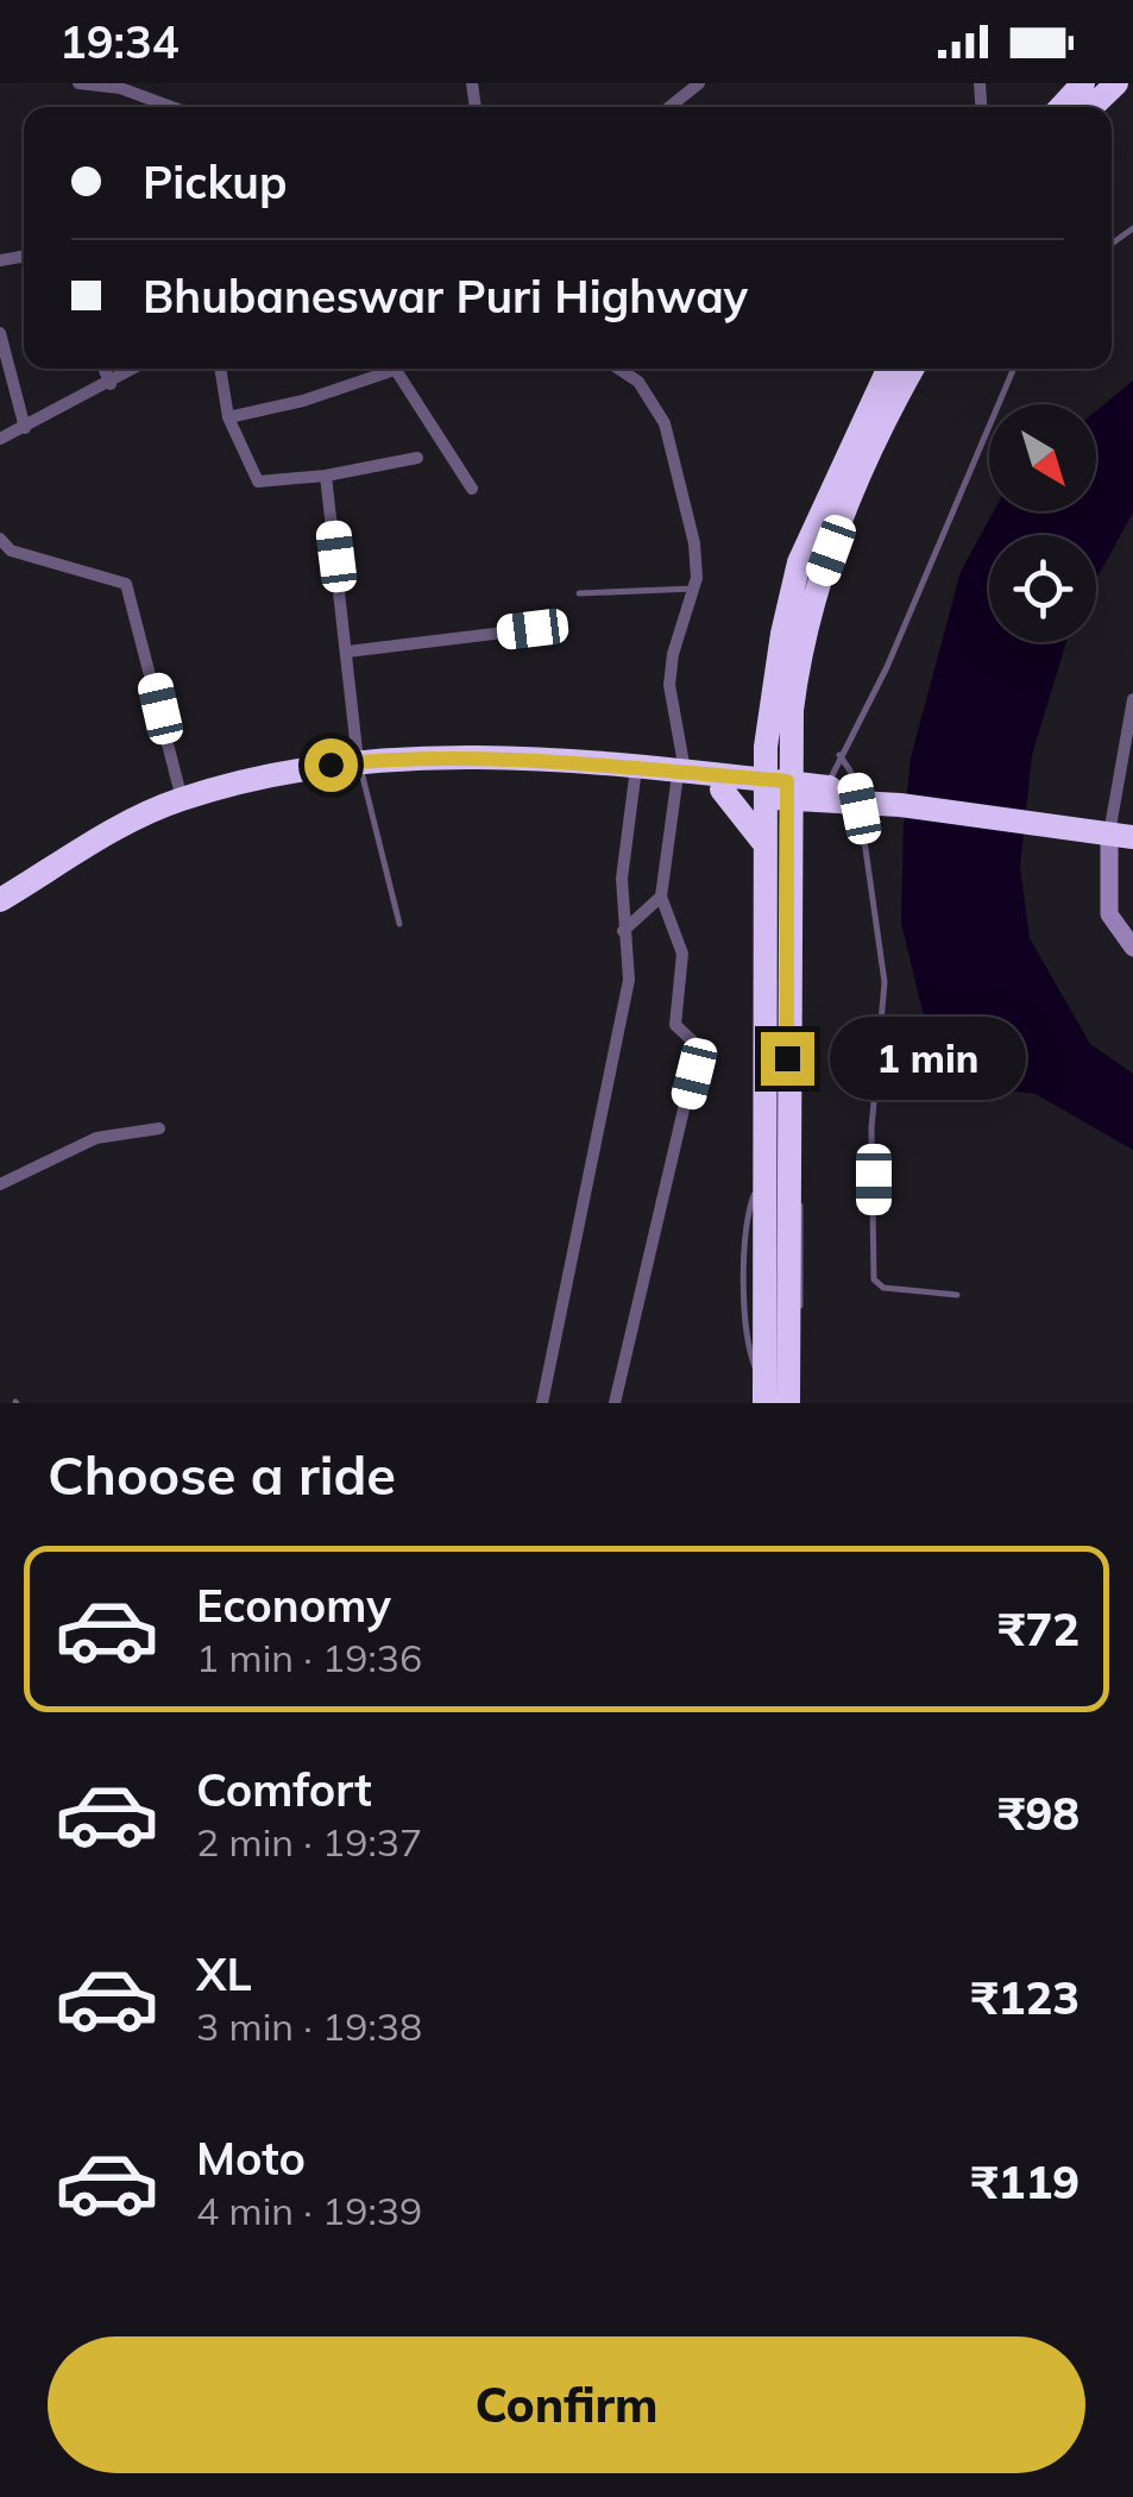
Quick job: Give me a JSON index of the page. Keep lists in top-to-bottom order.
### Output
{
  "north": "bottom right",
  "page": {
    "status": "19:34",
    "banner": ["Pickup", "Bhubaneswar Puri Highway"],
    "bubble": "1 min",
    "heading": "Choose a ride",
    "list": [
      {
        "name": "Economy",
        "note": "1 min · 19:36",
        "value": "₹72"
      },
      {
        "name": "Comfort",
        "note": "2 min · 19:37",
        "value": "₹98"
      },
      {
        "name": "XL",
        "note": "3 min · 19:38",
        "value": "₹123"
      },
      {
        "name": "Moto",
        "note": "4 min · 19:39",
        "value": "₹119"
      }
    ],
    "buttons": "Confirm"
  }
}
